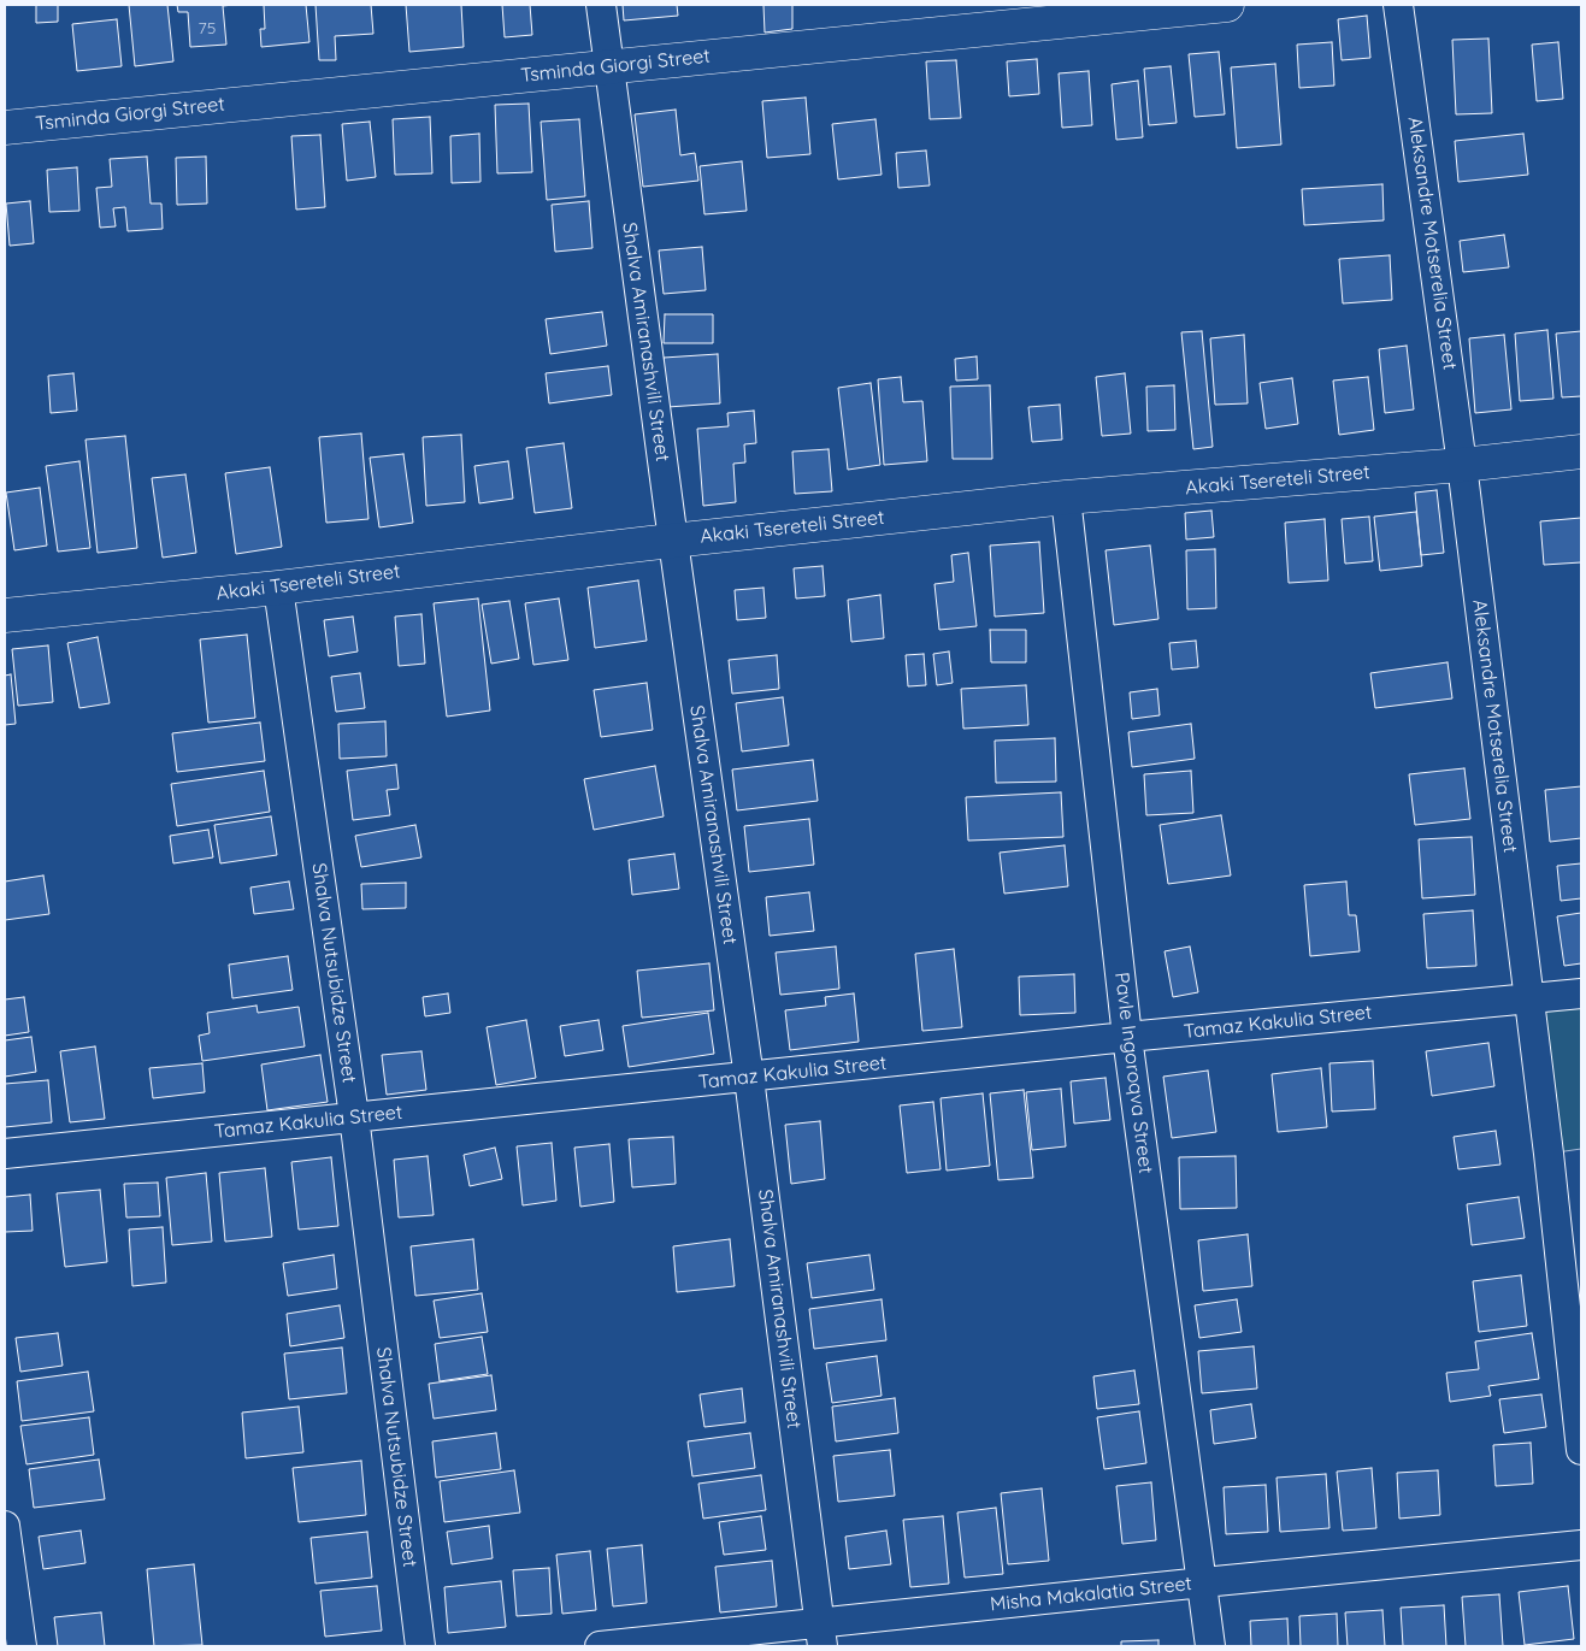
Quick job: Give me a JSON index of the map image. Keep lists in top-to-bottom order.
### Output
{
  "streets": {
    "main road": ["Tsminda Giorgi Street", "Akaki Tsereteli Street"],
    "street": [
      "Aleksandre Motserelia Street",
      "Shalva Amiranashvili Street",
      "Shalva Nutsubidze Street",
      "Tamaz Kakulia Street",
      "Pavle Ingoroqva Street",
      "Misha Makalatia Street"
    ]
  },
  "crossings": [
    ["Tsminda Giorgi Street", "Shalva Amiranashvili Street"],
    ["Aleksandre Motserelia Street", "Akaki Tsereteli Street"],
    ["Aleksandre Motserelia Street", "Tamaz Kakulia Street"],
    ["Shalva Amiranashvili Street", "Akaki Tsereteli Street"],
    ["Shalva Amiranashvili Street", "Tamaz Kakulia Street"],
    ["Shalva Amiranashvili Street", "Misha Makalatia Street"],
    ["Akaki Tsereteli Street", "Shalva Nutsubidze Street"],
    ["Akaki Tsereteli Street", "Pavle Ingoroqva Street"],
    ["Shalva Nutsubidze Street", "Tamaz Kakulia Street"],
    ["Tamaz Kakulia Street", "Pavle Ingoroqva Street"],
    ["Pavle Ingoroqva Street", "Misha Makalatia Street"]
  ],
  "house_numbers": ["75"]
}
